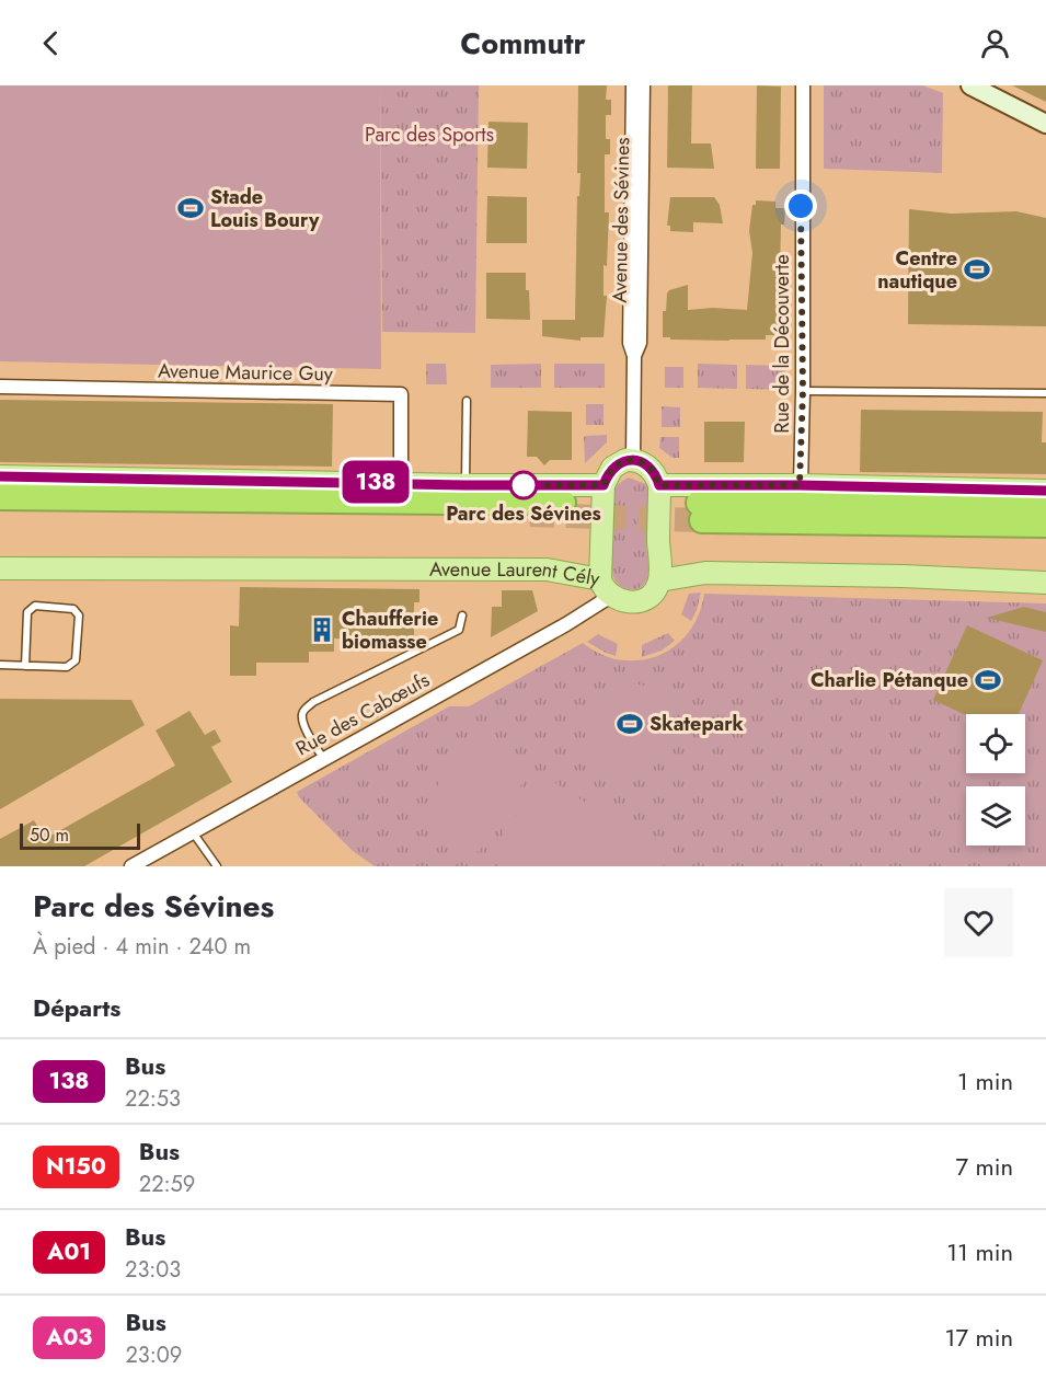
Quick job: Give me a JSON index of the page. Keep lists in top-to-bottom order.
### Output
{
  "streets": {
    "main road": ["Avenue Laurent Cély"],
    "street": [
      "Avenue des Sévines",
      "Rue de la Découverte",
      "Avenue Maurice Guy",
      "Rue des Cabœufs"
    ]
  },
  "crossings": [
    ["Avenue Laurent Cély", "Rue des Cabœufs"]
  ],
  "parks": ["Parc des Sports"],
  "places": {
    "sports": [
      "Stade Louis Boury",
      "Centre nautique",
      "Charlie Pétanque",
      "Skatepark"
    ],
    "other": ["Parc des Sévines"],
    "building": ["Chaufferie biomasse"]
  },
  "lines": ["bus line 138"],
  "scale_bar": "50 m",
  "page": {
    "header": "Commutr",
    "on_map": "138",
    "scale": "50 m",
    "heading": [
      ["Parc des Sévines", "À pied · 4 min · 240 m"],
      "Départs"
    ],
    "list": [
      {
        "mark": "138",
        "name": "Bus",
        "note": "22:53",
        "value": "1 min"
      },
      {
        "mark": "N150",
        "name": "Bus",
        "note": "22:59",
        "value": "7 min"
      },
      {
        "mark": "A01",
        "name": "Bus",
        "note": "23:03",
        "value": "11 min"
      },
      {
        "mark": "A03",
        "name": "Bus",
        "note": "23:09",
        "value": "17 min"
      }
    ]
  }
}
